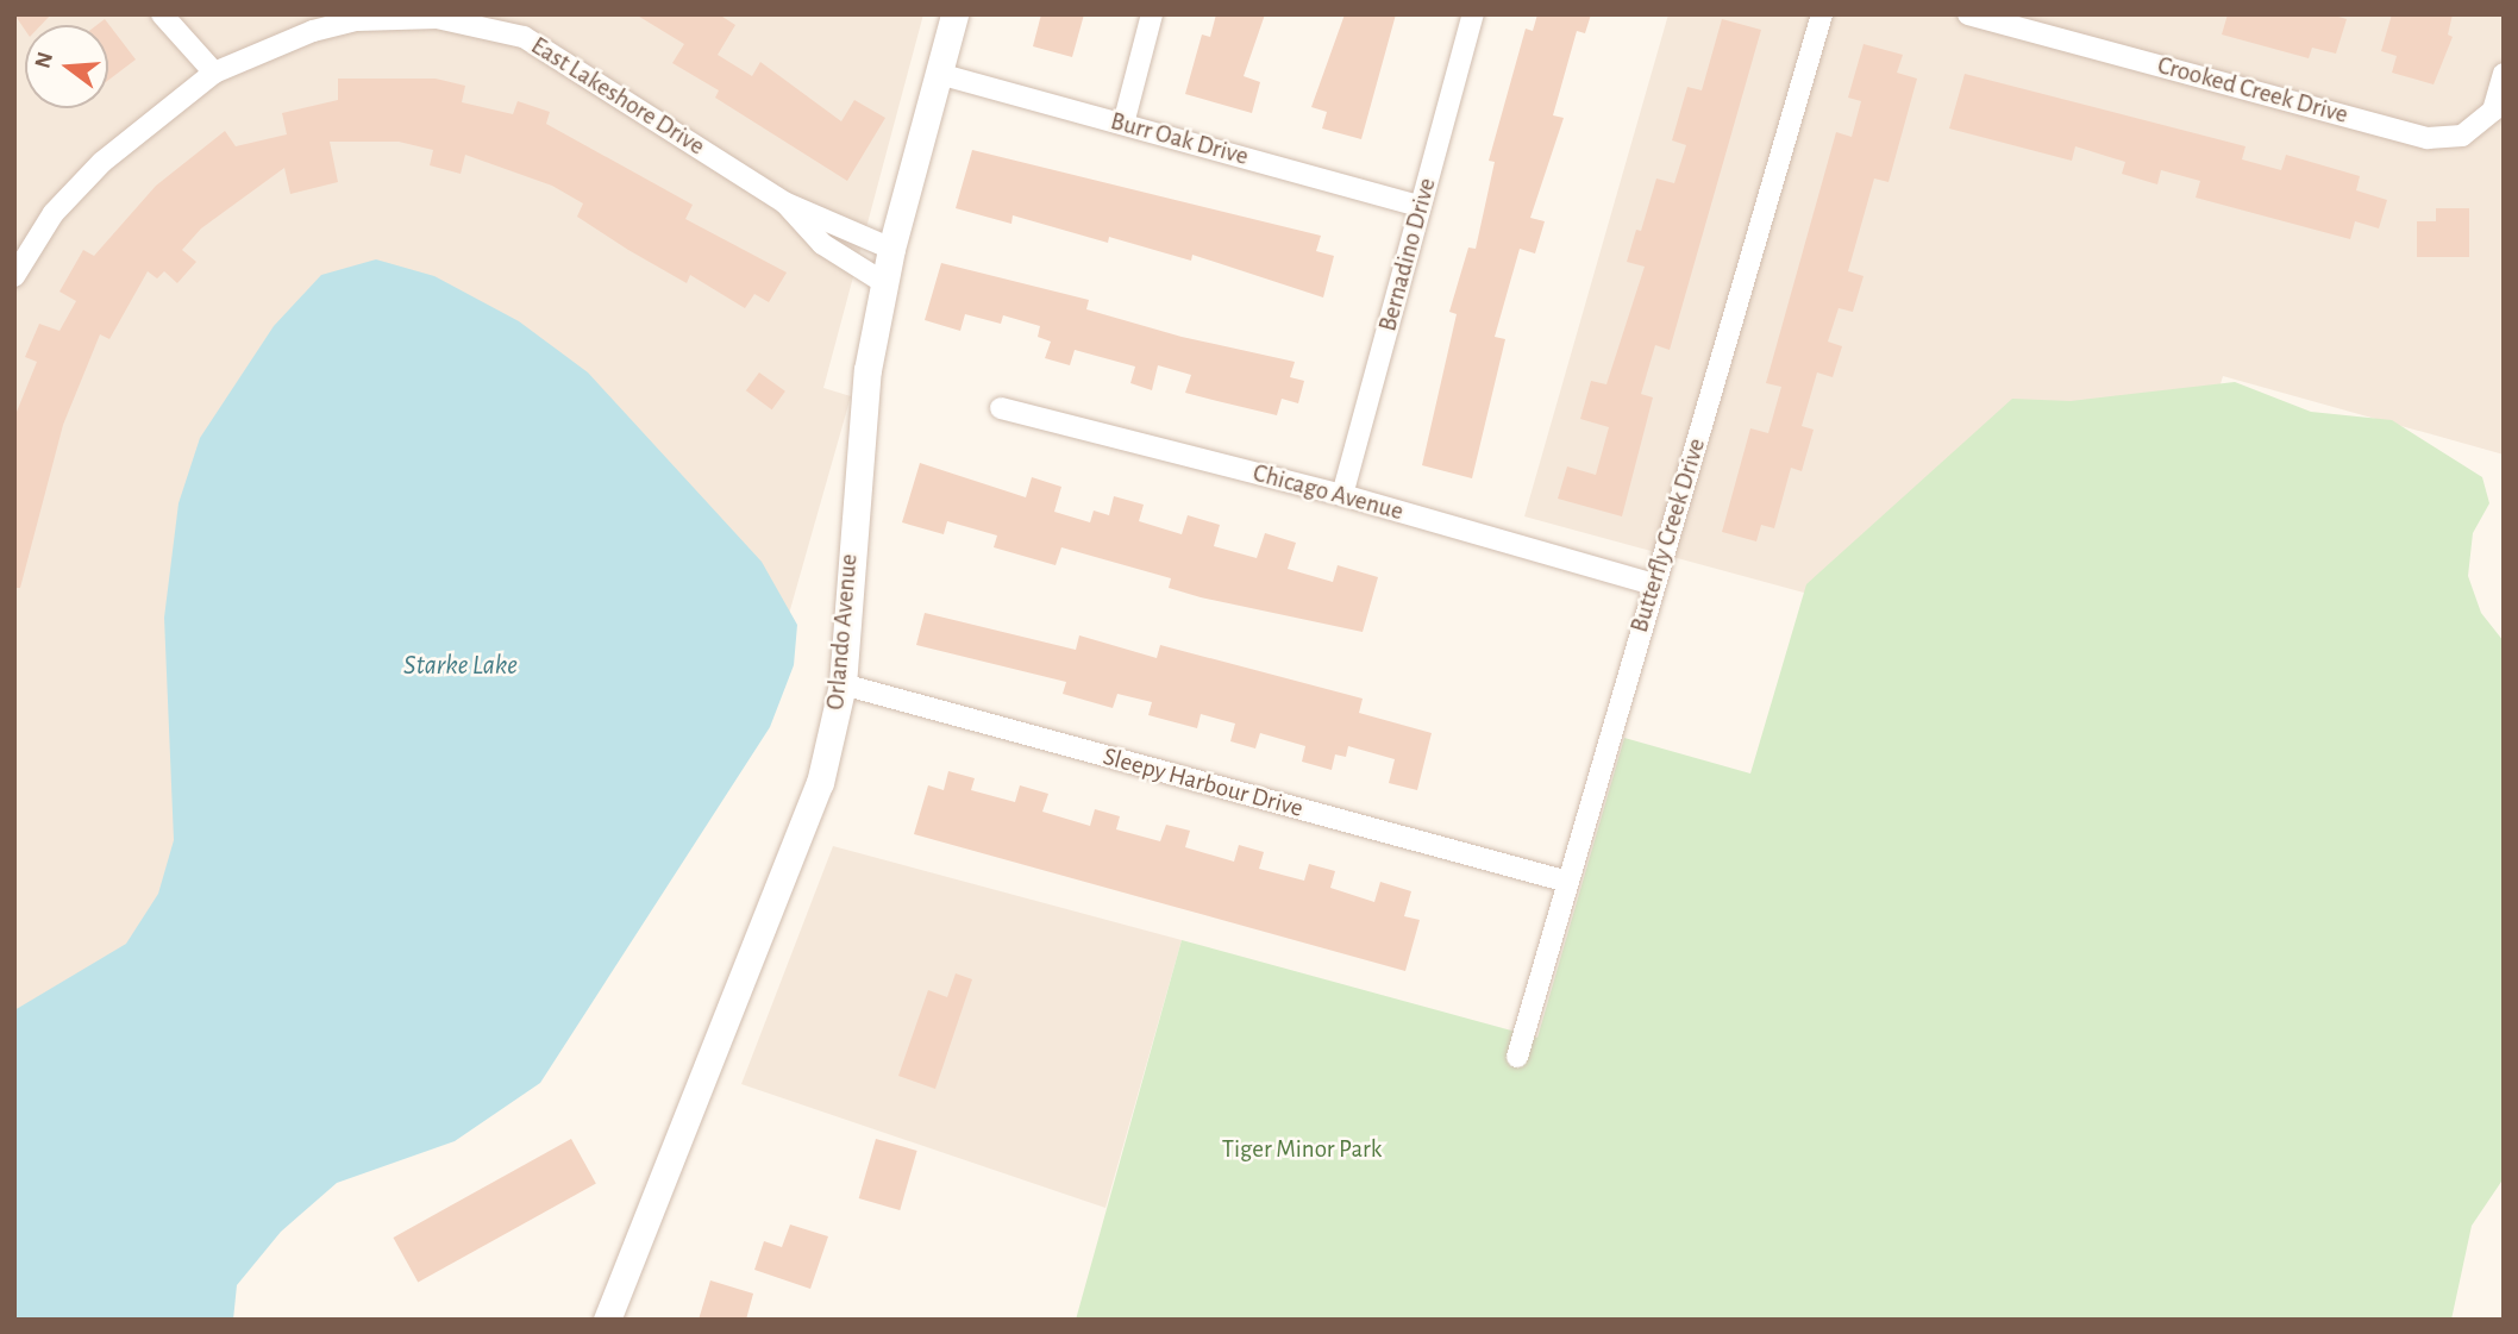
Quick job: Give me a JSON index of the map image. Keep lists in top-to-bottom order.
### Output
{
  "streets": {
    "street": [
      "Crooked Creek Drive",
      "East Lakeshore Drive",
      "Burr Oak Drive",
      "Bernadino Drive",
      "Chicago Avenue",
      "Butterfly Creek Drive",
      "Orlando Avenue",
      "Sleepy Harbour Drive"
    ]
  },
  "crossings": [
    ["East Lakeshore Drive", "Orlando Avenue"],
    ["Burr Oak Drive", "Bernadino Drive"],
    ["Burr Oak Drive", "Orlando Avenue"],
    ["Bernadino Drive", "Chicago Avenue"],
    ["Chicago Avenue", "Butterfly Creek Drive"],
    ["Butterfly Creek Drive", "Sleepy Harbour Drive"],
    ["Orlando Avenue", "Sleepy Harbour Drive"]
  ],
  "water": ["Starke Lake"],
  "parks": ["Tiger Minor Park"],
  "north": "left"
}
